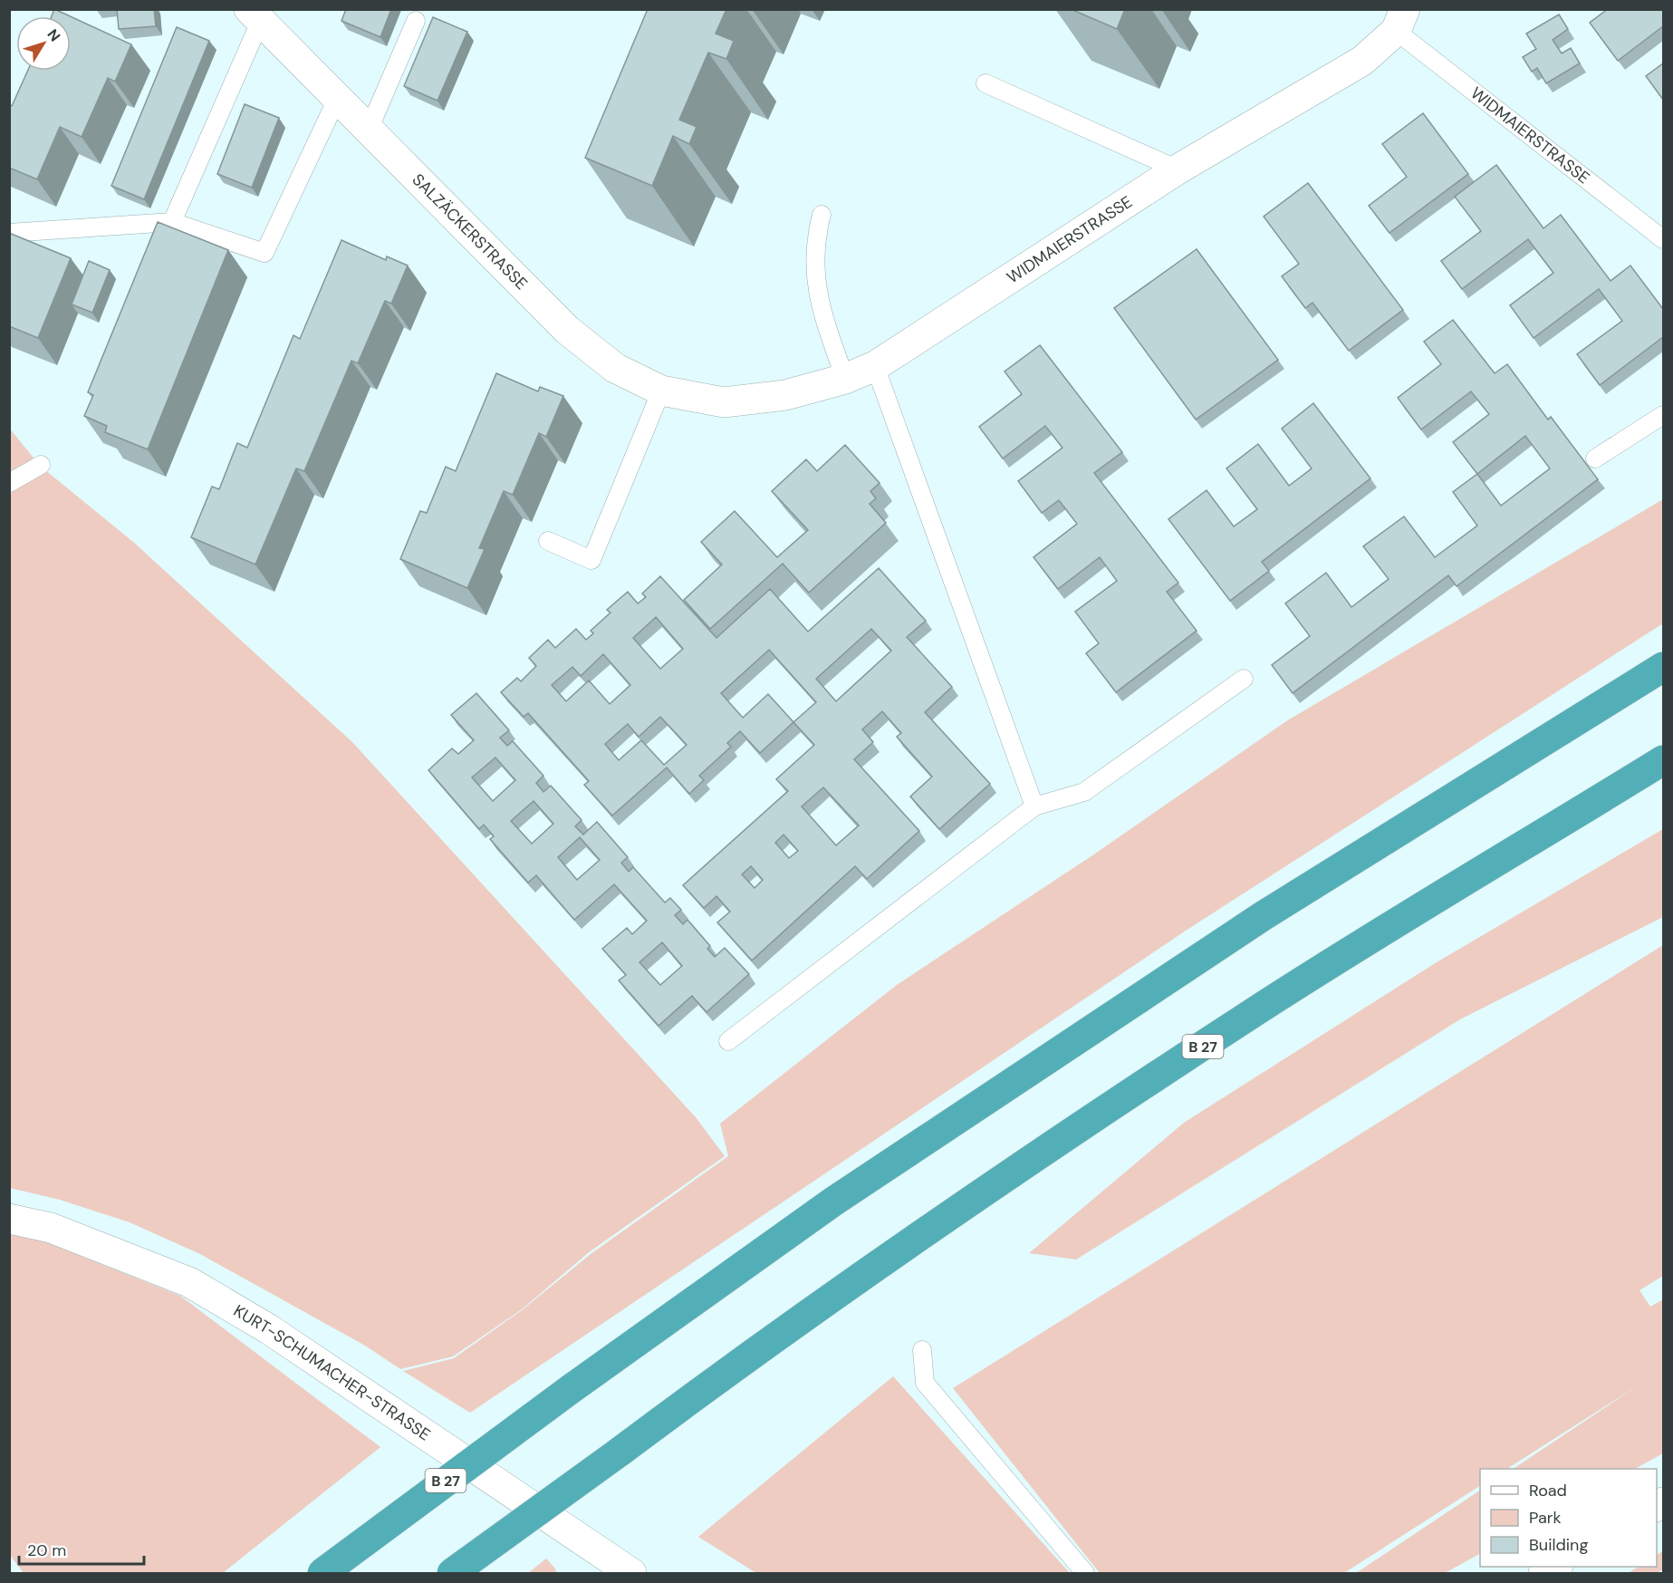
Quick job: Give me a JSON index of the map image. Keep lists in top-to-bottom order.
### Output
{
  "streets": {
    "highway": ["B 27"],
    "street": ["WIDMAIERSTRASSE", "SALZÄCKERSTRASSE", "KURT-SCHUMACHER-STRASSE"]
  },
  "crossings": [
    ["WIDMAIERSTRASSE", "SALZÄCKERSTRASSE"]
  ],
  "legend": ["Road", "Park", "Building"],
  "scale_bar": "20 m",
  "north": "top right"
}
